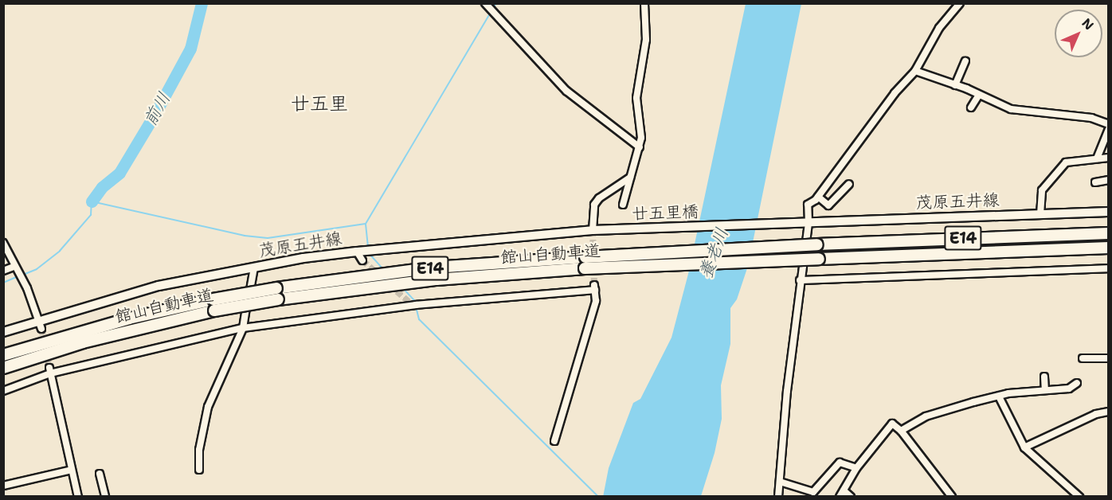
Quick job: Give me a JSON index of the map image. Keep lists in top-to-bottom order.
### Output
{
  "streets": {
    "highway": ["E14", "館山自動車道"],
    "main road": ["茂原五井線", "廿五里橋"]
  },
  "crossings": [
    ["茂原五井線", "廿五里橋"]
  ],
  "districts": ["廿五里"],
  "water": ["前川", "養老川"],
  "north": "top right"
}
